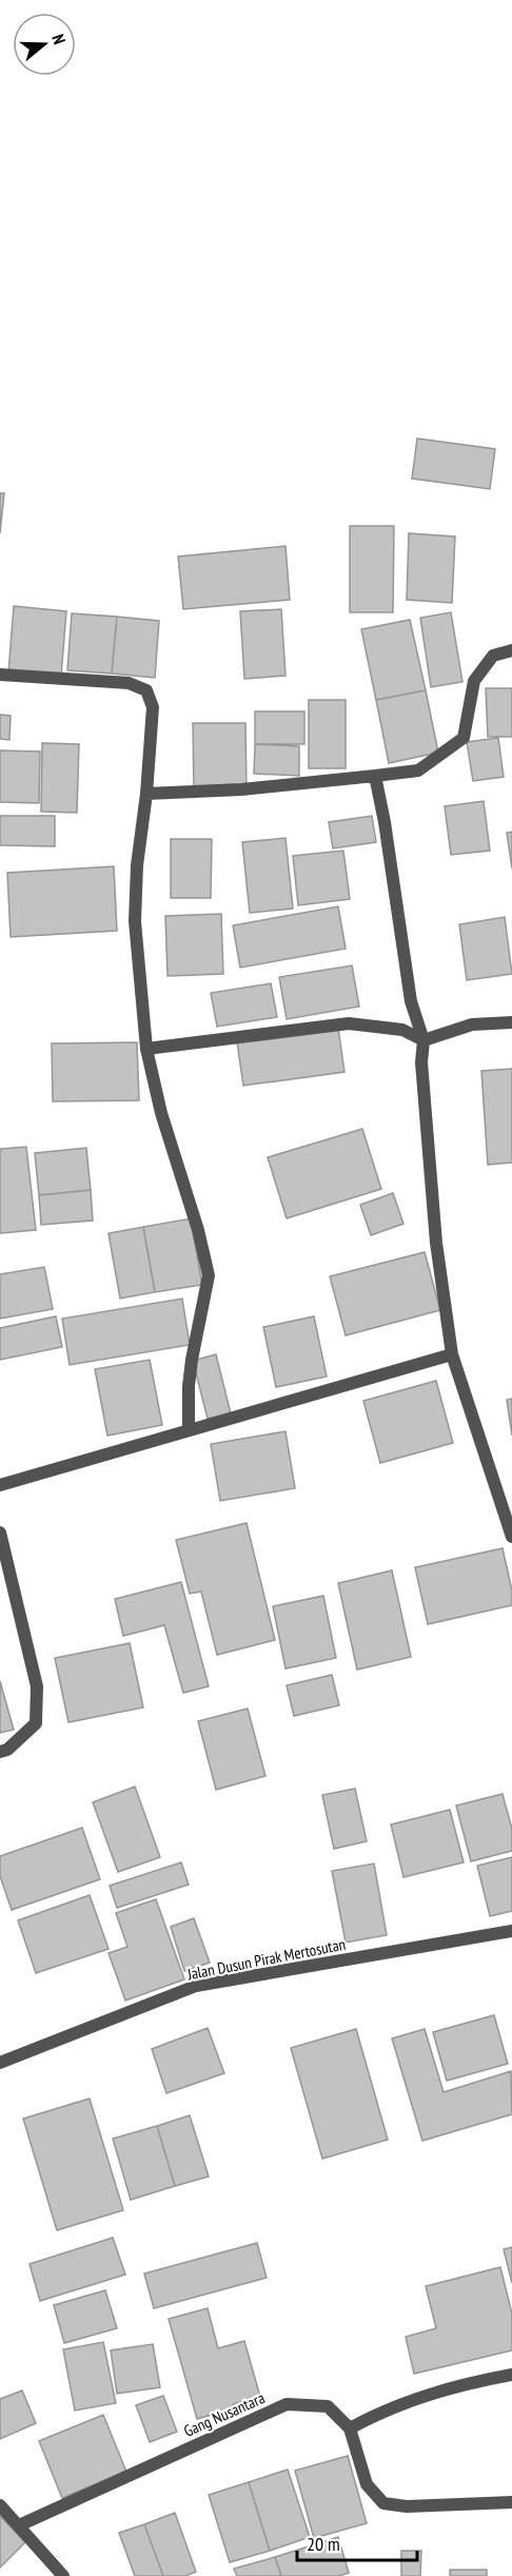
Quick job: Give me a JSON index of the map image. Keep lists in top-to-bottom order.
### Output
{
  "streets": {
    "street": ["Jalan Dusun Pirak Mertosutan", "Gang Nusantara"]
  },
  "scale_bar": "20 m",
  "north": "right"
}
